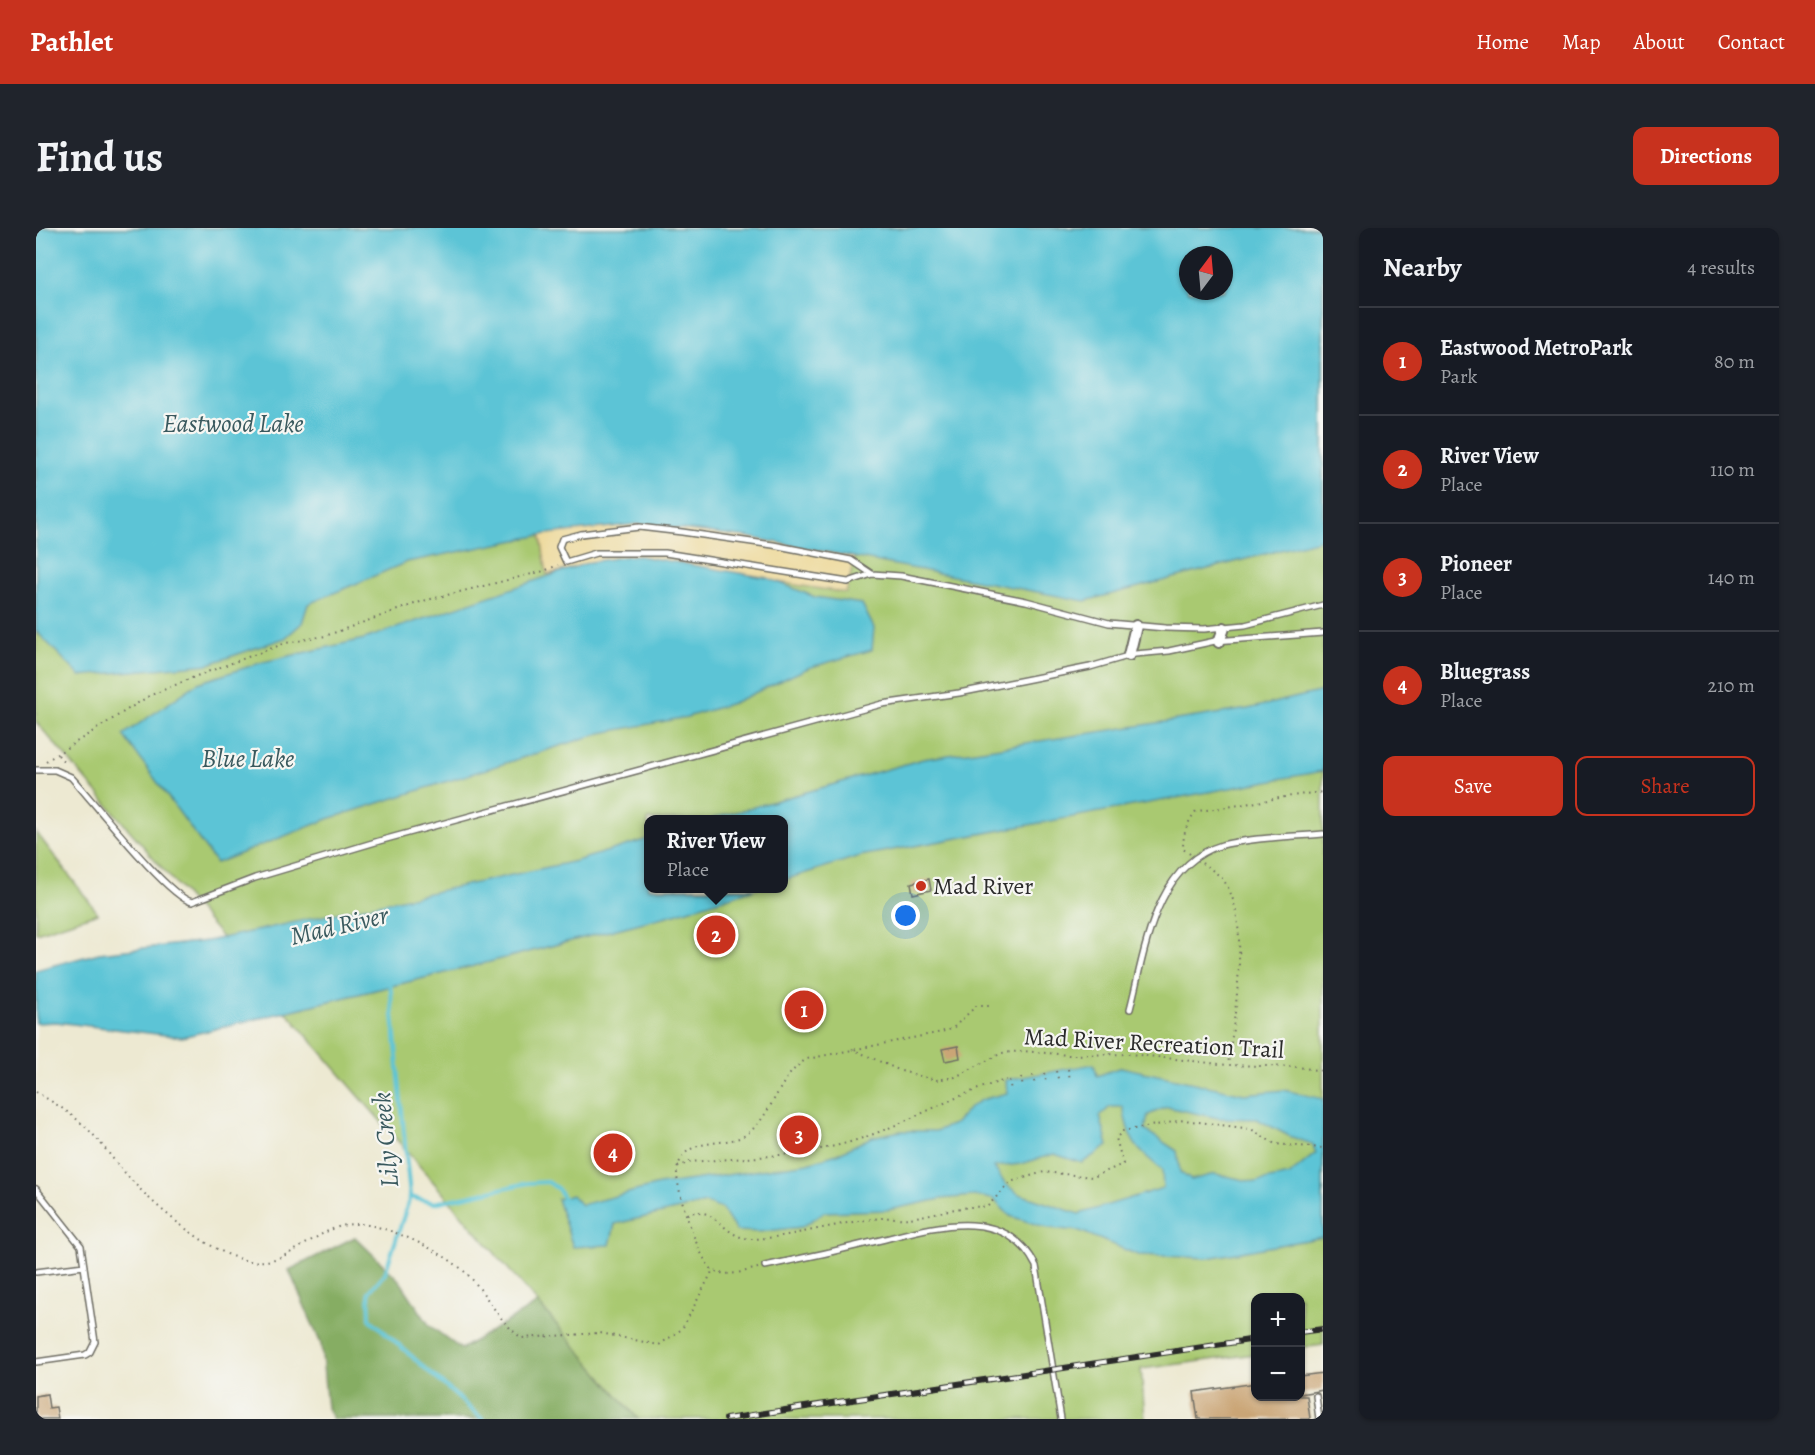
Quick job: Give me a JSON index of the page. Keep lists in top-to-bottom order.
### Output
{
  "streets": {
    "path": ["Mad River Recreation Trail"]
  },
  "water": [
    "Eastwood Lake",
    "Blue Lake",
    "Mad River",
    "Lily Creek"
  ],
  "places": ["Mad River"],
  "north": "top",
  "page": {
    "header": "Pathlet",
    "nav": [
      "Home",
      "Map",
      "About",
      "Contact"
    ],
    "buttons": [
      "Directions",
      ["Save", "Share"]
    ],
    "title": "Find us",
    "heading": ["Nearby", "4 results"],
    "list": [
      {
        "mark": "1",
        "name": "Eastwood MetroPark",
        "note": "Park",
        "value": "80 m"
      },
      {
        "mark": "2",
        "name": "River View",
        "note": "Place",
        "value": "110 m"
      },
      {
        "mark": "3",
        "name": "Pioneer",
        "note": "Place",
        "value": "140 m"
      },
      {
        "mark": "4",
        "name": "Bluegrass",
        "note": "Place",
        "value": "210 m"
      }
    ],
    "popup": ["River View", "Place"],
    "pins": [
      "2",
      "1",
      "3",
      "4"
    ],
    "map_buttons": ["+", "−"]
  }
}
